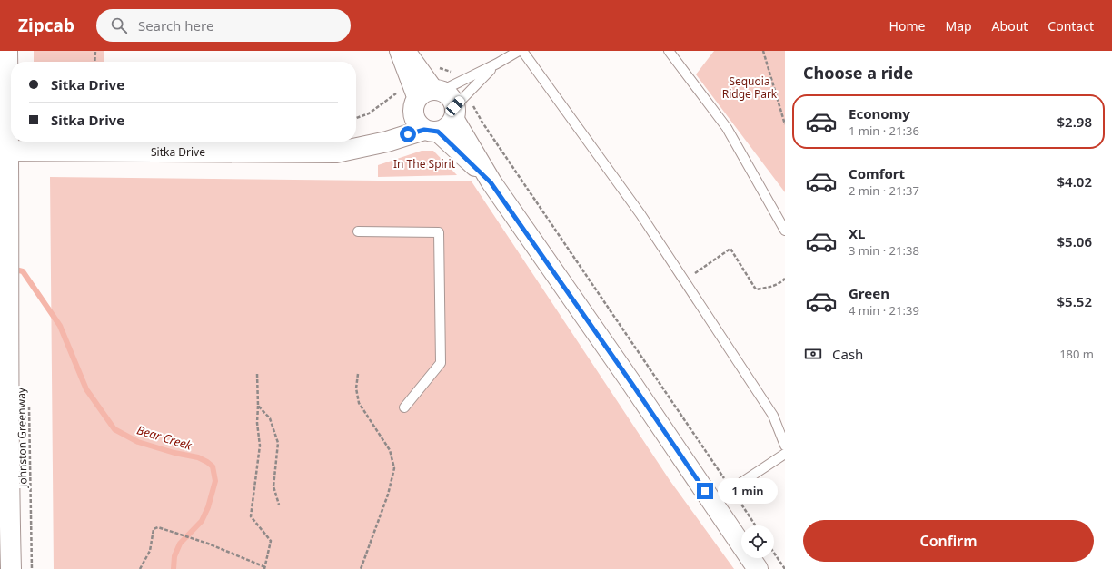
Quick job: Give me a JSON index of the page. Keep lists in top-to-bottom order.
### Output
{
  "streets": {
    "street": ["Sitka Drive"],
    "path": ["Johnston Greenway"]
  },
  "water": ["Bear Creek"],
  "parks": ["Sequoia Ridge Park", "In The Spirit"],
  "page": {
    "header": "Zipcab",
    "search": "Search here",
    "nav": [
      "Home",
      "Map",
      "About",
      "Contact"
    ],
    "heading": "Choose a ride",
    "banner": ["Sitka Drive", "Sitka Drive"],
    "list": [
      {
        "name": "Economy",
        "note": "1 min · 21:36",
        "value": "$2.98"
      },
      {
        "name": "Comfort",
        "note": "2 min · 21:37",
        "value": "$4.02"
      },
      {
        "name": "XL",
        "note": "3 min · 21:38",
        "value": "$5.06"
      },
      {
        "name": "Green",
        "note": "4 min · 21:39",
        "value": "$5.52"
      }
    ],
    "pay": ["Cash", "180 m"],
    "bubble": "1 min",
    "buttons": "Confirm"
  }
}
